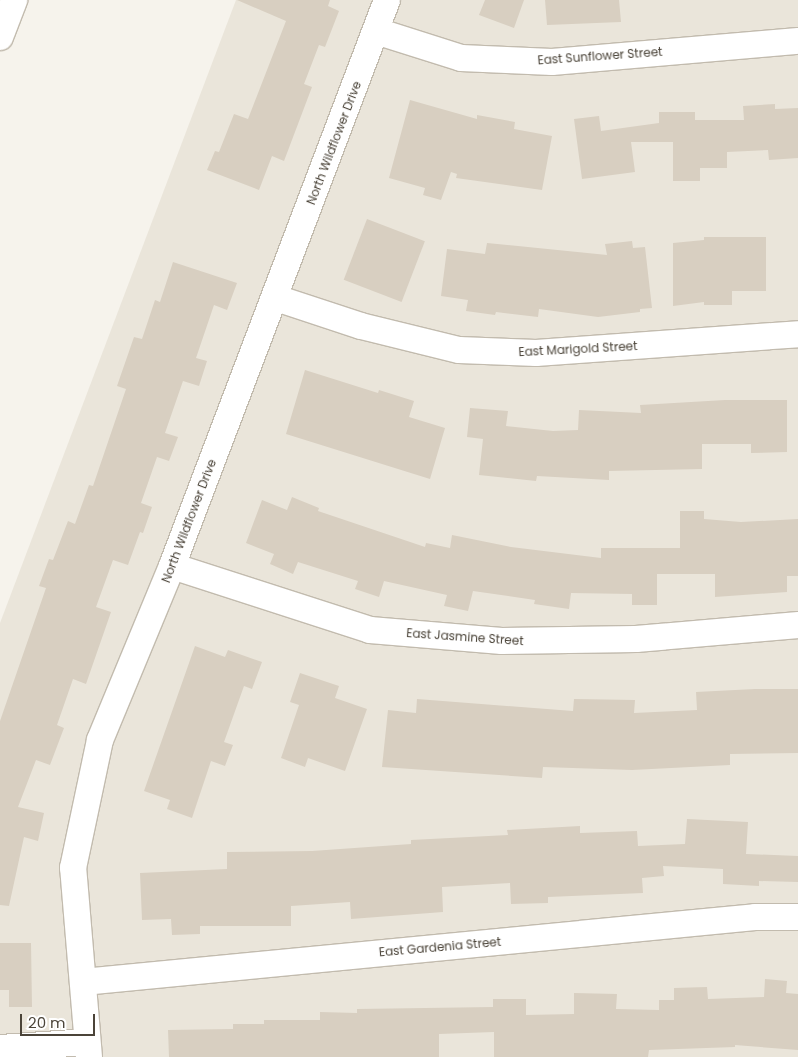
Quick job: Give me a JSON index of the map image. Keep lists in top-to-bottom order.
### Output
{
  "streets": {
    "street": [
      "East Sunflower Street",
      "North Wildflower Drive",
      "East Marigold Street",
      "East Jasmine Street",
      "East Gardenia Street"
    ]
  },
  "crossings": [
    ["East Sunflower Street", "North Wildflower Drive"],
    ["North Wildflower Drive", "East Marigold Street"],
    ["North Wildflower Drive", "East Jasmine Street"],
    ["North Wildflower Drive", "East Gardenia Street"]
  ],
  "scale_bar": "20 m"
}
